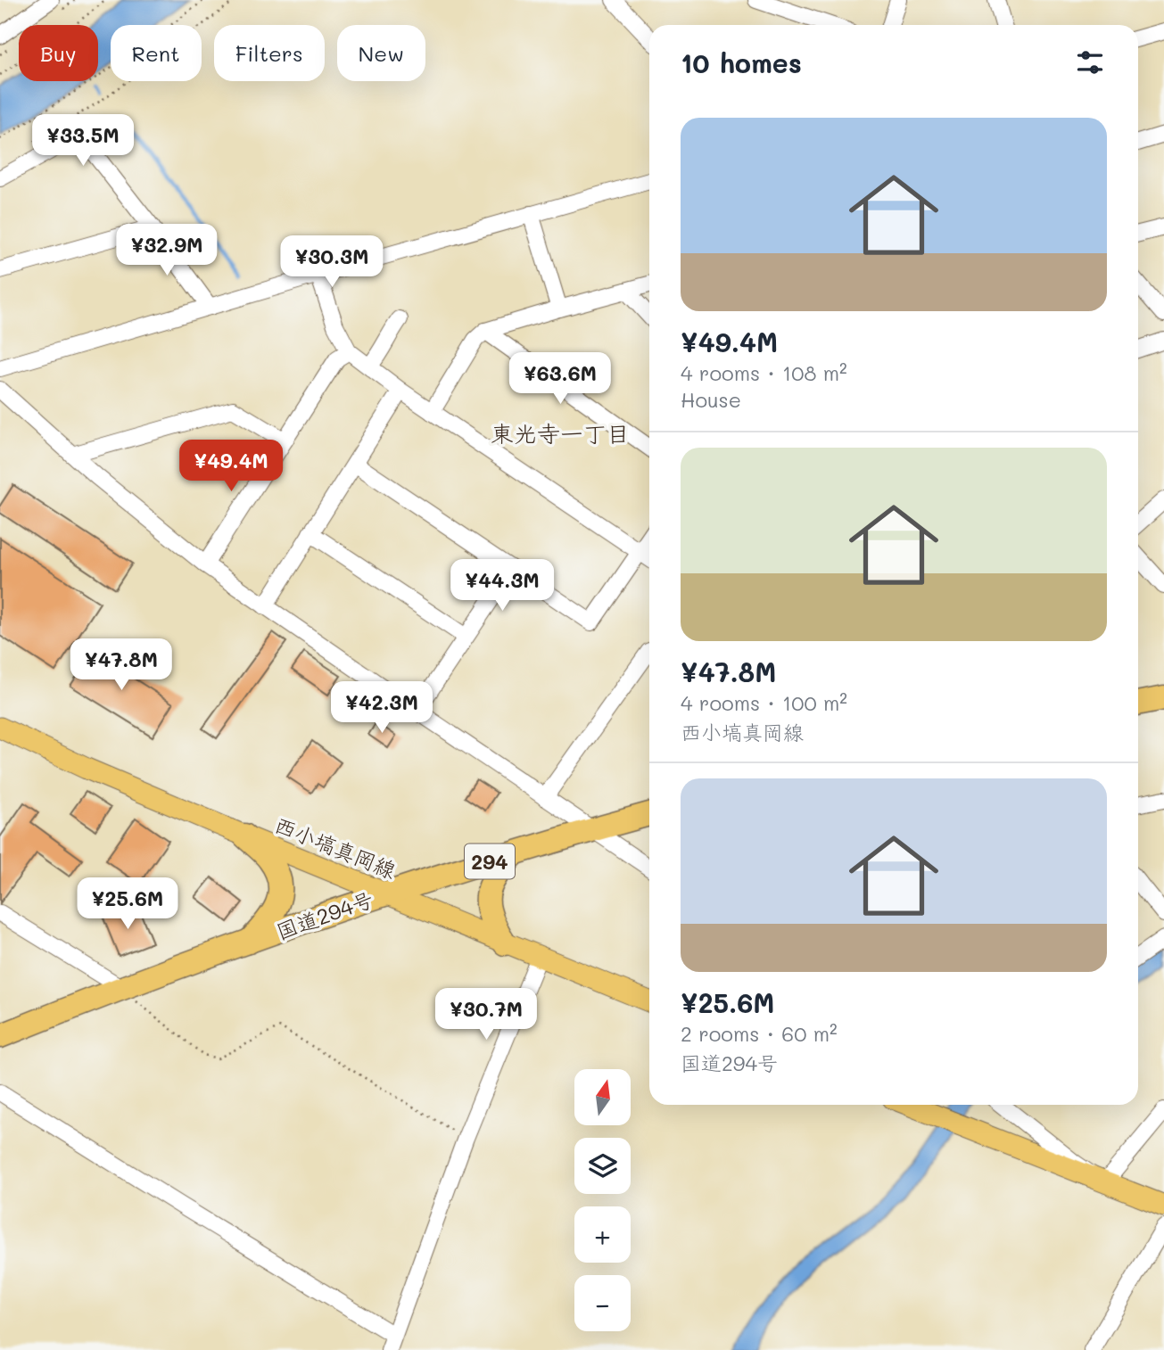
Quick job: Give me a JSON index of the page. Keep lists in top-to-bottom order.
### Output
{
  "streets": {
    "highway": ["294", "国道294号"],
    "main road": ["西小塙真岡線"]
  },
  "crossings": [
    ["西小塙真岡線", "国道294号"]
  ],
  "districts": ["東光寺一丁目"],
  "north": "top",
  "page": {
    "chip": [
      "Buy",
      "Rent",
      "Filters",
      "New"
    ],
    "heading": "10 homes",
    "list": [
      {
        "name": "¥49.4M",
        "note": "4 rooms · 108 m² · House"
      },
      {
        "name": "¥47.8M",
        "note": "4 rooms · 100 m² · 西小塙真岡線"
      },
      {
        "name": "¥25.6M",
        "note": "2 rooms · 60 m² · 国道294号"
      }
    ],
    "price": [
      "¥33.5M",
      "¥32.9M",
      "¥30.3M",
      "¥63.6M",
      "¥49.4M",
      "¥44.3M",
      "¥47.8M",
      "¥42.3M",
      "¥25.6M",
      "¥30.7M"
    ],
    "map_buttons": ["+", "−"]
  }
}
